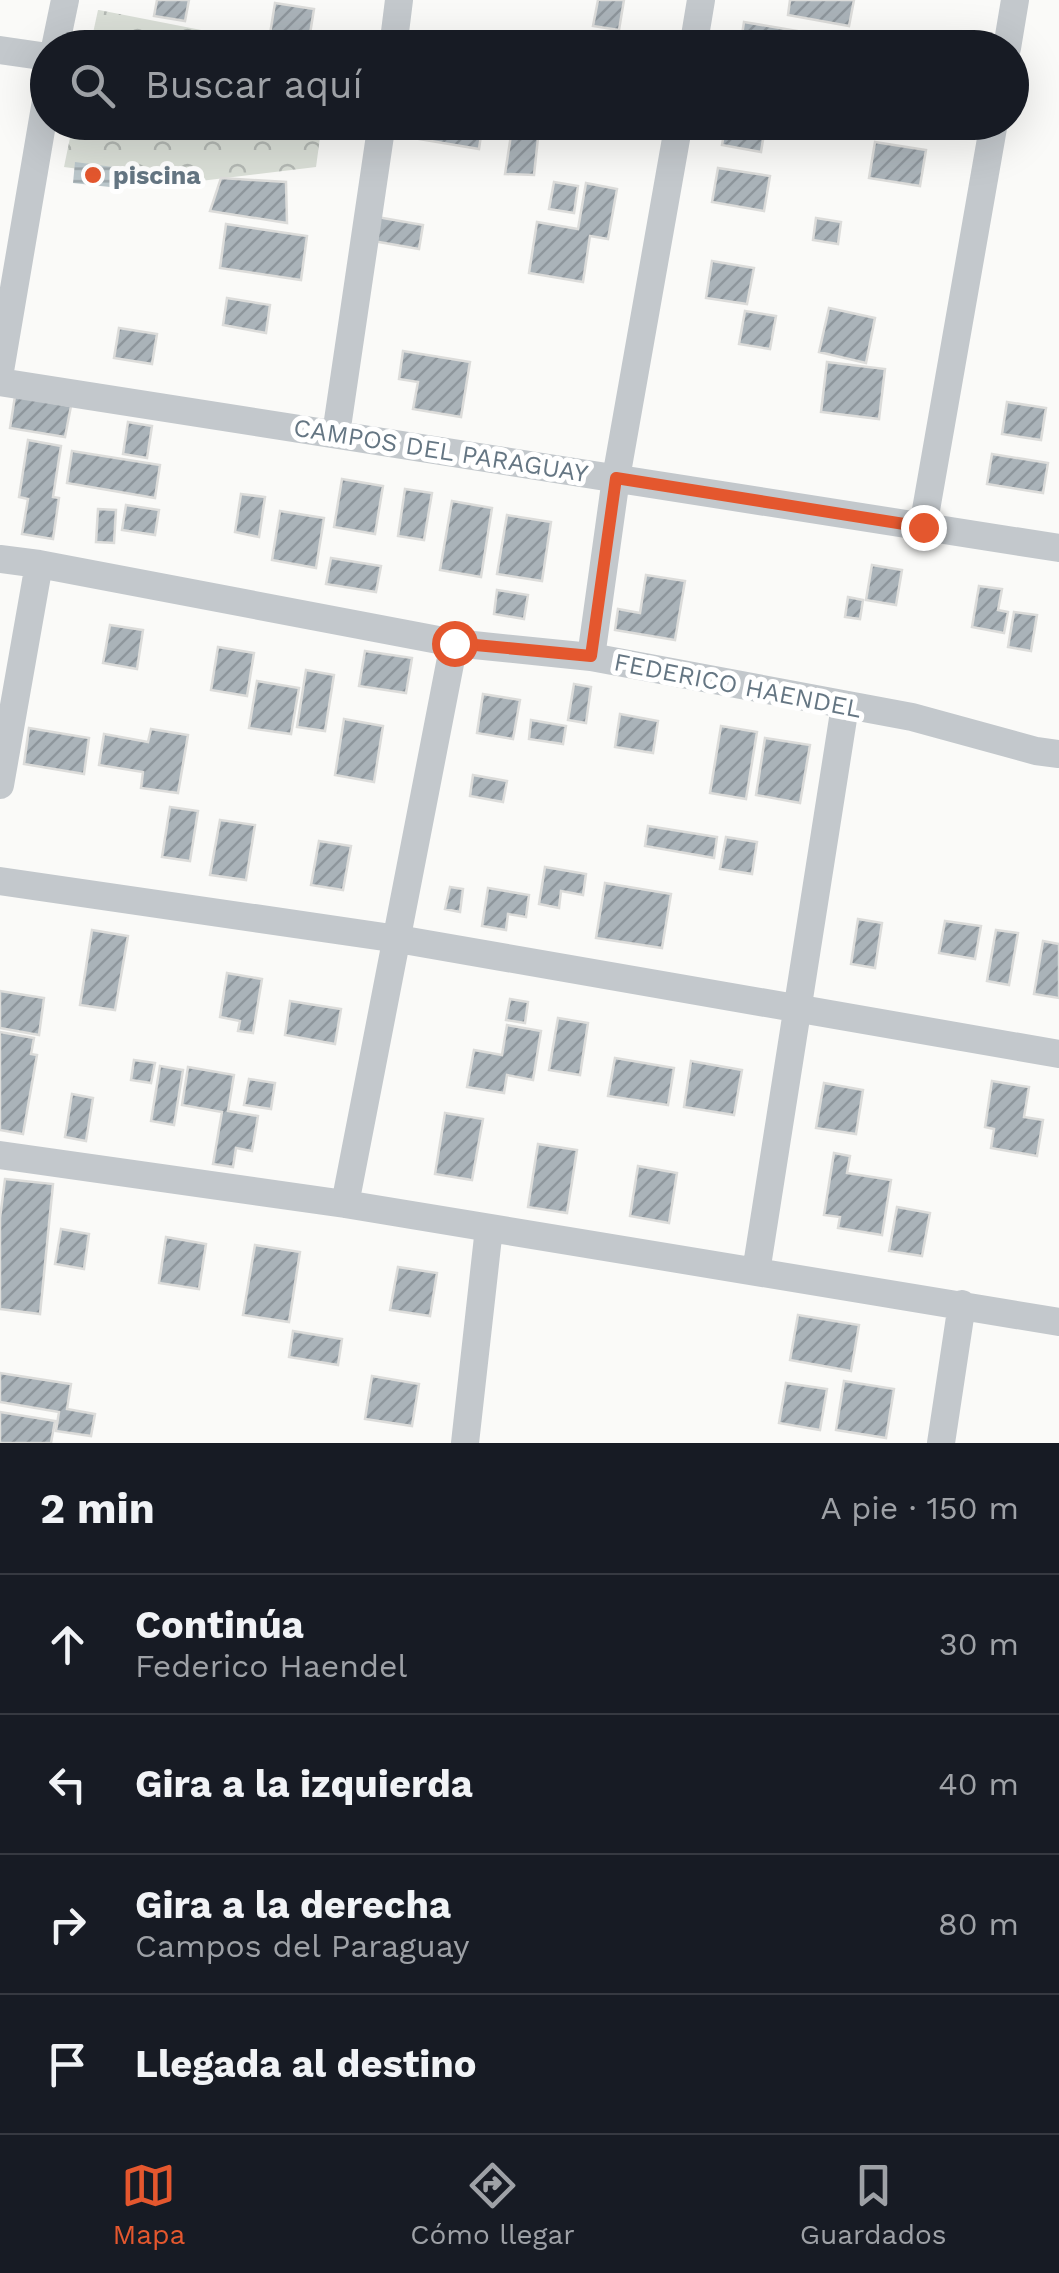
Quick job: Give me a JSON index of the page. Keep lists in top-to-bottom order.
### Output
{
  "streets": {
    "street": ["CAMPOS DEL PARAGUAY", "FEDERICO HAENDEL"]
  },
  "places": ["piscina"],
  "page": {
    "search": "Buscar aquí",
    "heading": ["2 min", "A pie · 150 m"],
    "list": [
      ["Continúa", "Federico Haendel", "30 m"],
      ["Gira a la izquierda", "40 m"],
      ["Gira a la derecha", "Campos del Paraguay", "80 m"],
      "Llegada al destino"
    ],
    "nav": ["Mapa", "Cómo llegar", "Guardados"]
  }
}
